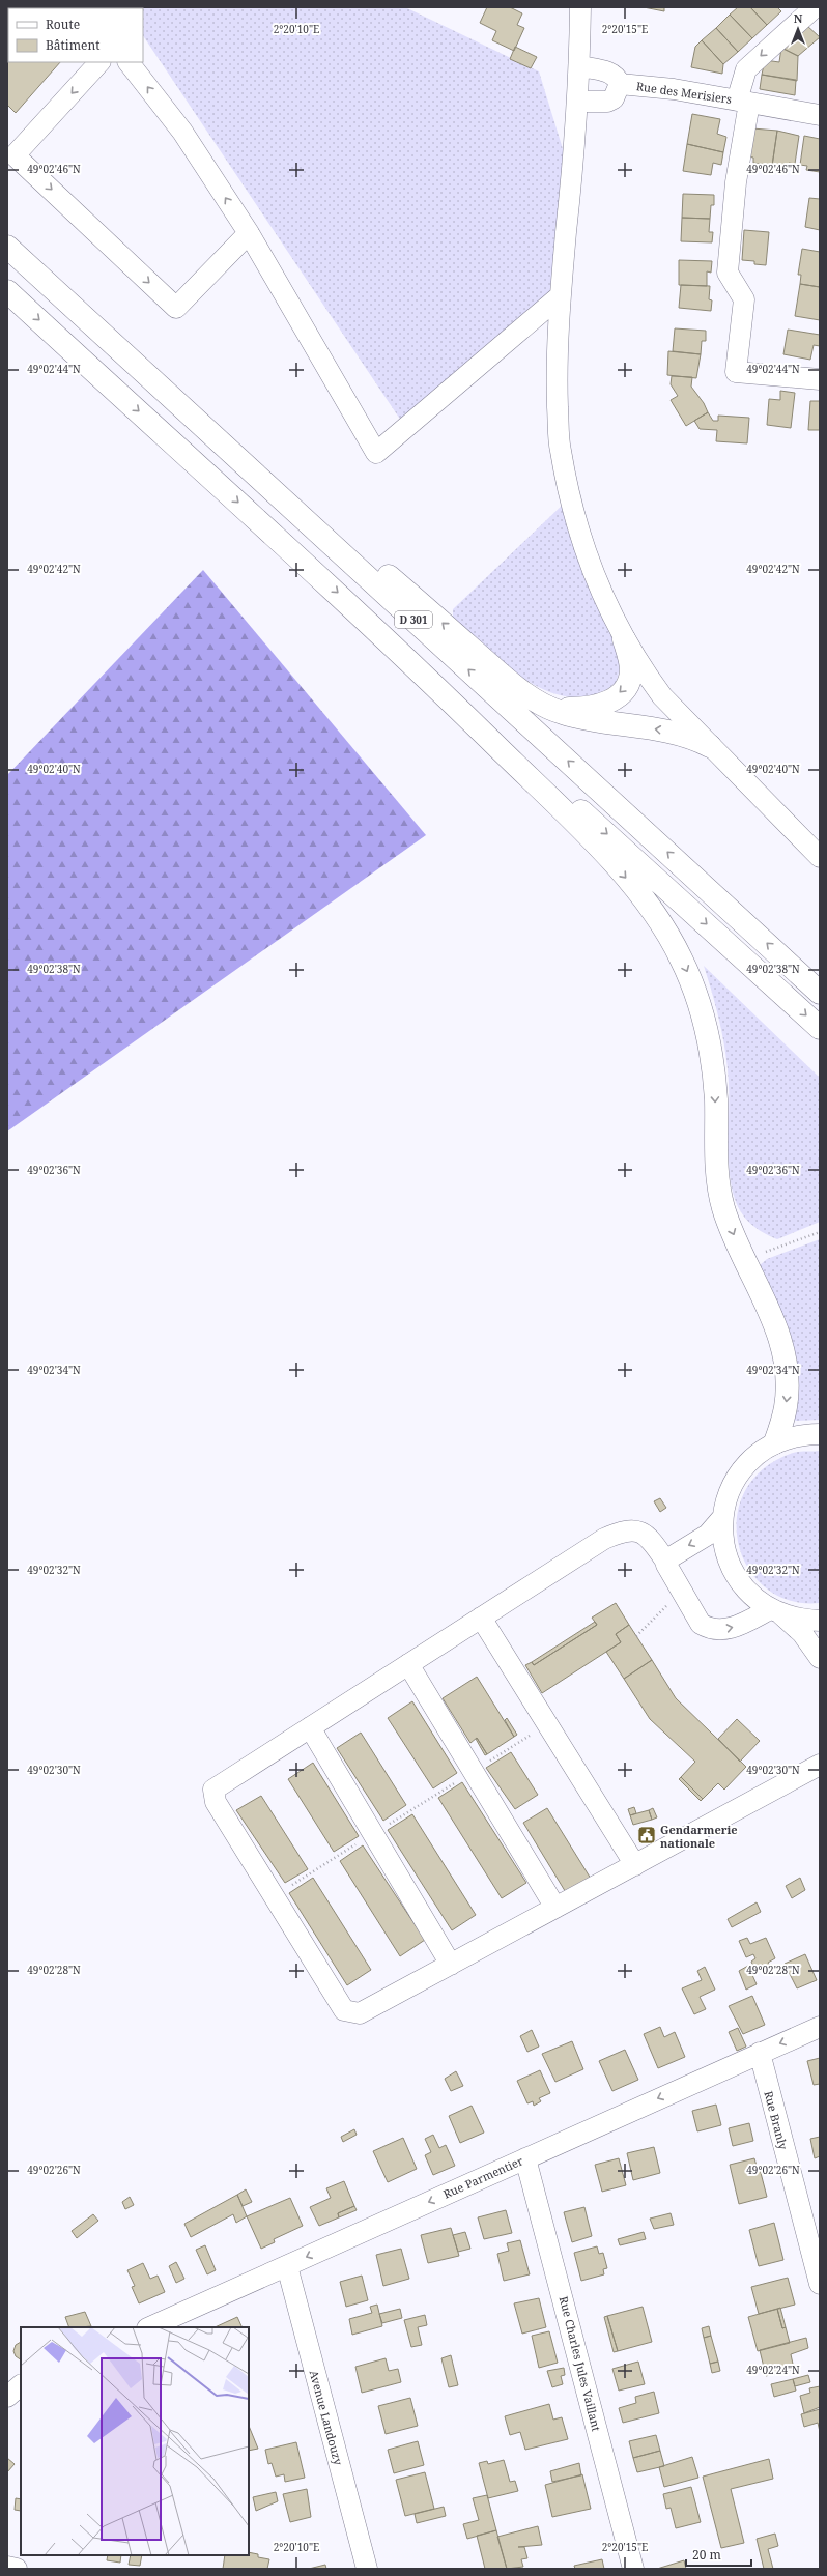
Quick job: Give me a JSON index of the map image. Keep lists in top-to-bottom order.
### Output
{
  "streets": {
    "highway": ["D 301"],
    "street": [
      "Rue des Merisiers",
      "Rue Branly",
      "Rue Parmentier",
      "Rue Charles Jules Vaillant",
      "Avenue Landouzy"
    ]
  },
  "crossings": [
    ["Rue Branly", "Rue Parmentier"],
    ["Rue Parmentier", "Rue Charles Jules Vaillant"],
    ["Rue Parmentier", "Avenue Landouzy"]
  ],
  "one_way": ["Rue Parmentier"],
  "places": {
    "public building": ["Gendarmerie nationale"]
  },
  "legend": ["Route", "Bâtiment"],
  "scale_bar": "20 m",
  "north": "top",
  "coordinates": [
    "2°20'10\"E",
    "2°20'15\"E",
    "49°02'46\"N",
    "49°02'44\"N",
    "49°02'42\"N",
    "49°02'40\"N",
    "49°02'38\"N",
    "49°02'36\"N",
    "49°02'34\"N",
    "49°02'32\"N",
    "49°02'30\"N",
    "49°02'28\"N",
    "49°02'26\"N",
    "49°02'24\"N"
  ]
}
